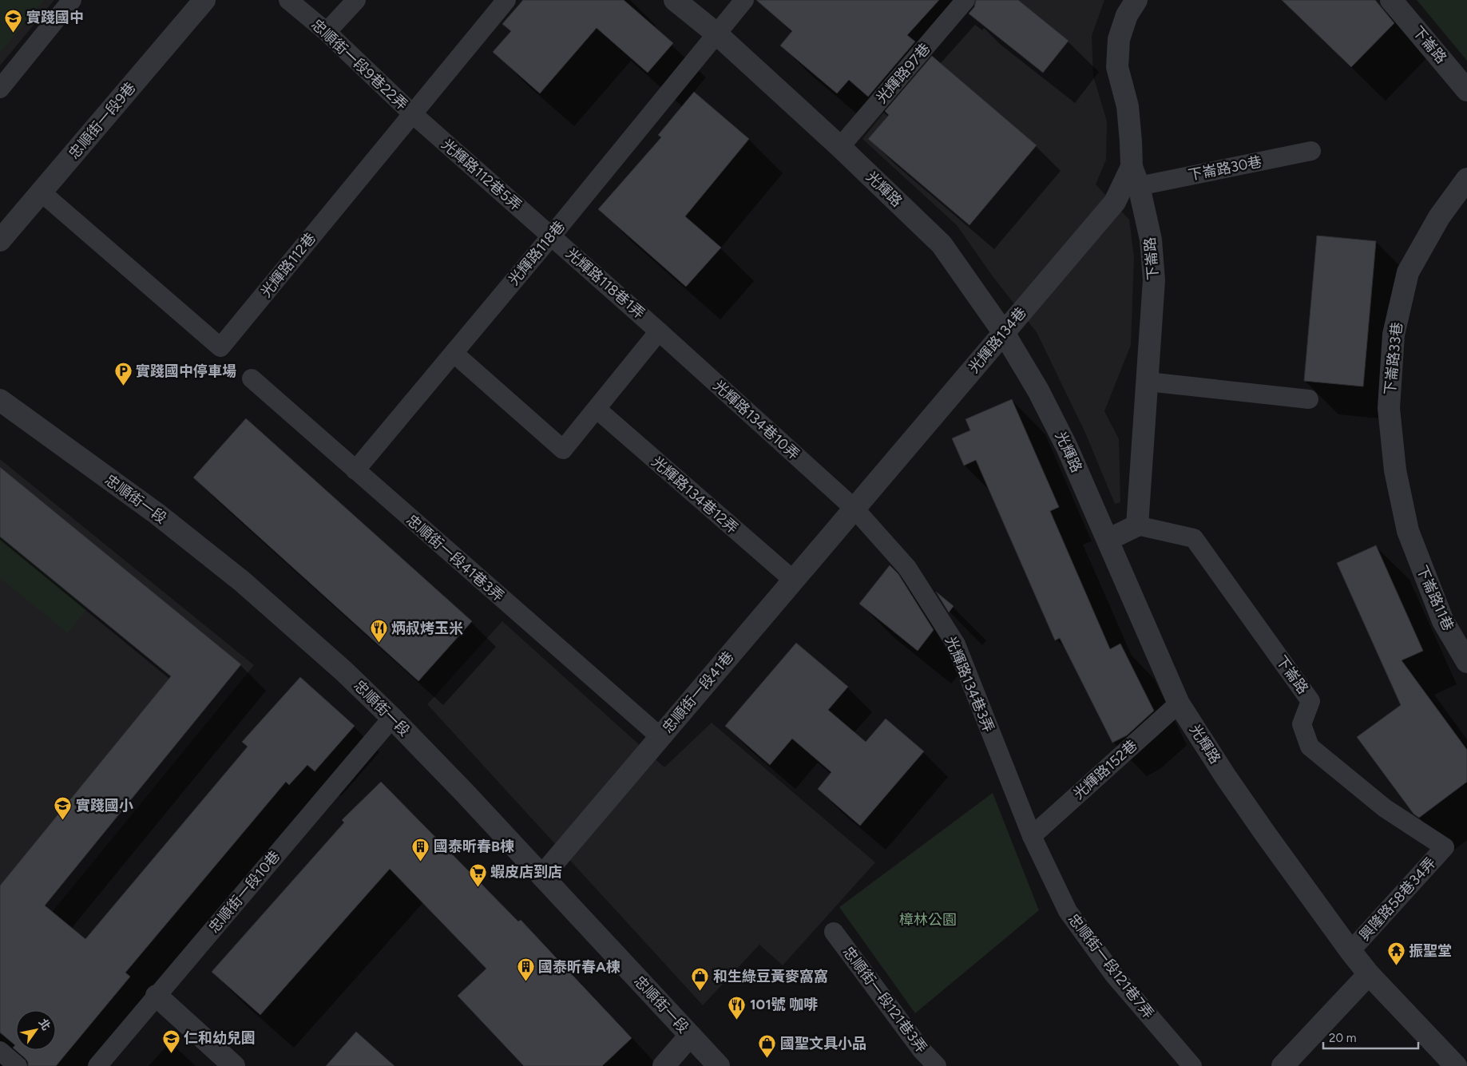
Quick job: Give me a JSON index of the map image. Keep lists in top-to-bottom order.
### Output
{
  "streets": {
    "street": [
      "下崙路",
      "忠順街一段9巷",
      "光輝路",
      "光輝路134巷",
      "下崙路33巷",
      "忠順街一段",
      "下崙路11巷",
      "忠順街一段41巷"
    ],
    "lane": [
      "忠順街一段9巷22弄",
      "光輝路97巷",
      "下崙路30巷",
      "光輝路112巷5弄",
      "光輝路118巷",
      "光輝路112巷",
      "光輝路118巷1弄",
      "光輝路134巷10弄",
      "光輝路134巷12弄",
      "忠順街一段41巷3弄",
      "光輝路134巷3弄",
      "光輝路152巷",
      "忠順街一段10巷",
      "興隆路58巷34弄",
      "忠順街一段121巷7弄",
      "忠順街一段121巷3弄"
    ]
  },
  "crossings": [
    ["下崙路", "下崙路30巷"],
    ["下崙路", "光輝路134巷"],
    ["下崙路", "興隆路58巷34弄"],
    ["忠順街一段9巷22弄", "光輝路112巷5弄"],
    ["忠順街一段9巷22弄", "光輝路112巷"],
    ["光輝路97巷", "光輝路"],
    ["忠順街一段9巷", "光輝路112巷"],
    ["下崙路30巷", "光輝路134巷"],
    ["光輝路112巷5弄", "光輝路118巷"],
    ["光輝路112巷5弄", "光輝路112巷"],
    ["光輝路112巷5弄", "光輝路118巷1弄"],
    ["光輝路", "光輝路118巷"],
    ["光輝路", "光輝路134巷"],
    ["光輝路", "光輝路152巷"],
    ["光輝路", "興隆路58巷34弄"],
    ["光輝路118巷", "光輝路118巷1弄"],
    ["光輝路118巷", "忠順街一段41巷3弄"],
    ["光輝路118巷1弄", "光輝路134巷10弄"],
    ["光輝路134巷", "光輝路134巷10弄"],
    ["光輝路134巷", "光輝路134巷3弄"],
    ["光輝路134巷", "忠順街一段41巷"],
    ["下崙路33巷", "下崙路11巷"],
    ["光輝路134巷10弄", "光輝路134巷3弄"],
    ["光輝路134巷10弄", "忠順街一段41巷"],
    ["光輝路134巷12弄", "忠順街一段41巷"],
    ["忠順街一段", "忠順街一段41巷"],
    ["忠順街一段", "忠順街一段10巷"],
    ["忠順街一段41巷3弄", "忠順街一段41巷"],
    ["光輝路134巷3弄", "忠順街一段41巷"],
    ["光輝路134巷3弄", "光輝路152巷"],
    ["光輝路134巷3弄", "忠順街一段121巷7弄"],
    ["光輝路152巷", "忠順街一段121巷7弄"]
  ],
  "parks": ["樟林公園"],
  "places": {
    "school or university": ["實踐國中", "實踐國小", "仁和幼兒園"],
    "parking": ["實踐國中停車場"],
    "restaurant": ["炳叔烤玉米", "101號 咖啡"],
    "building": ["國泰昕春B棟", "國泰昕春A棟"],
    "supermarket": ["蝦皮店到店"],
    "temple": ["振聖堂"],
    "shop": ["和生綠豆黃麥窩窩", "國聖文具小品"]
  },
  "scale_bar": "20 m",
  "north": "top right"
}
